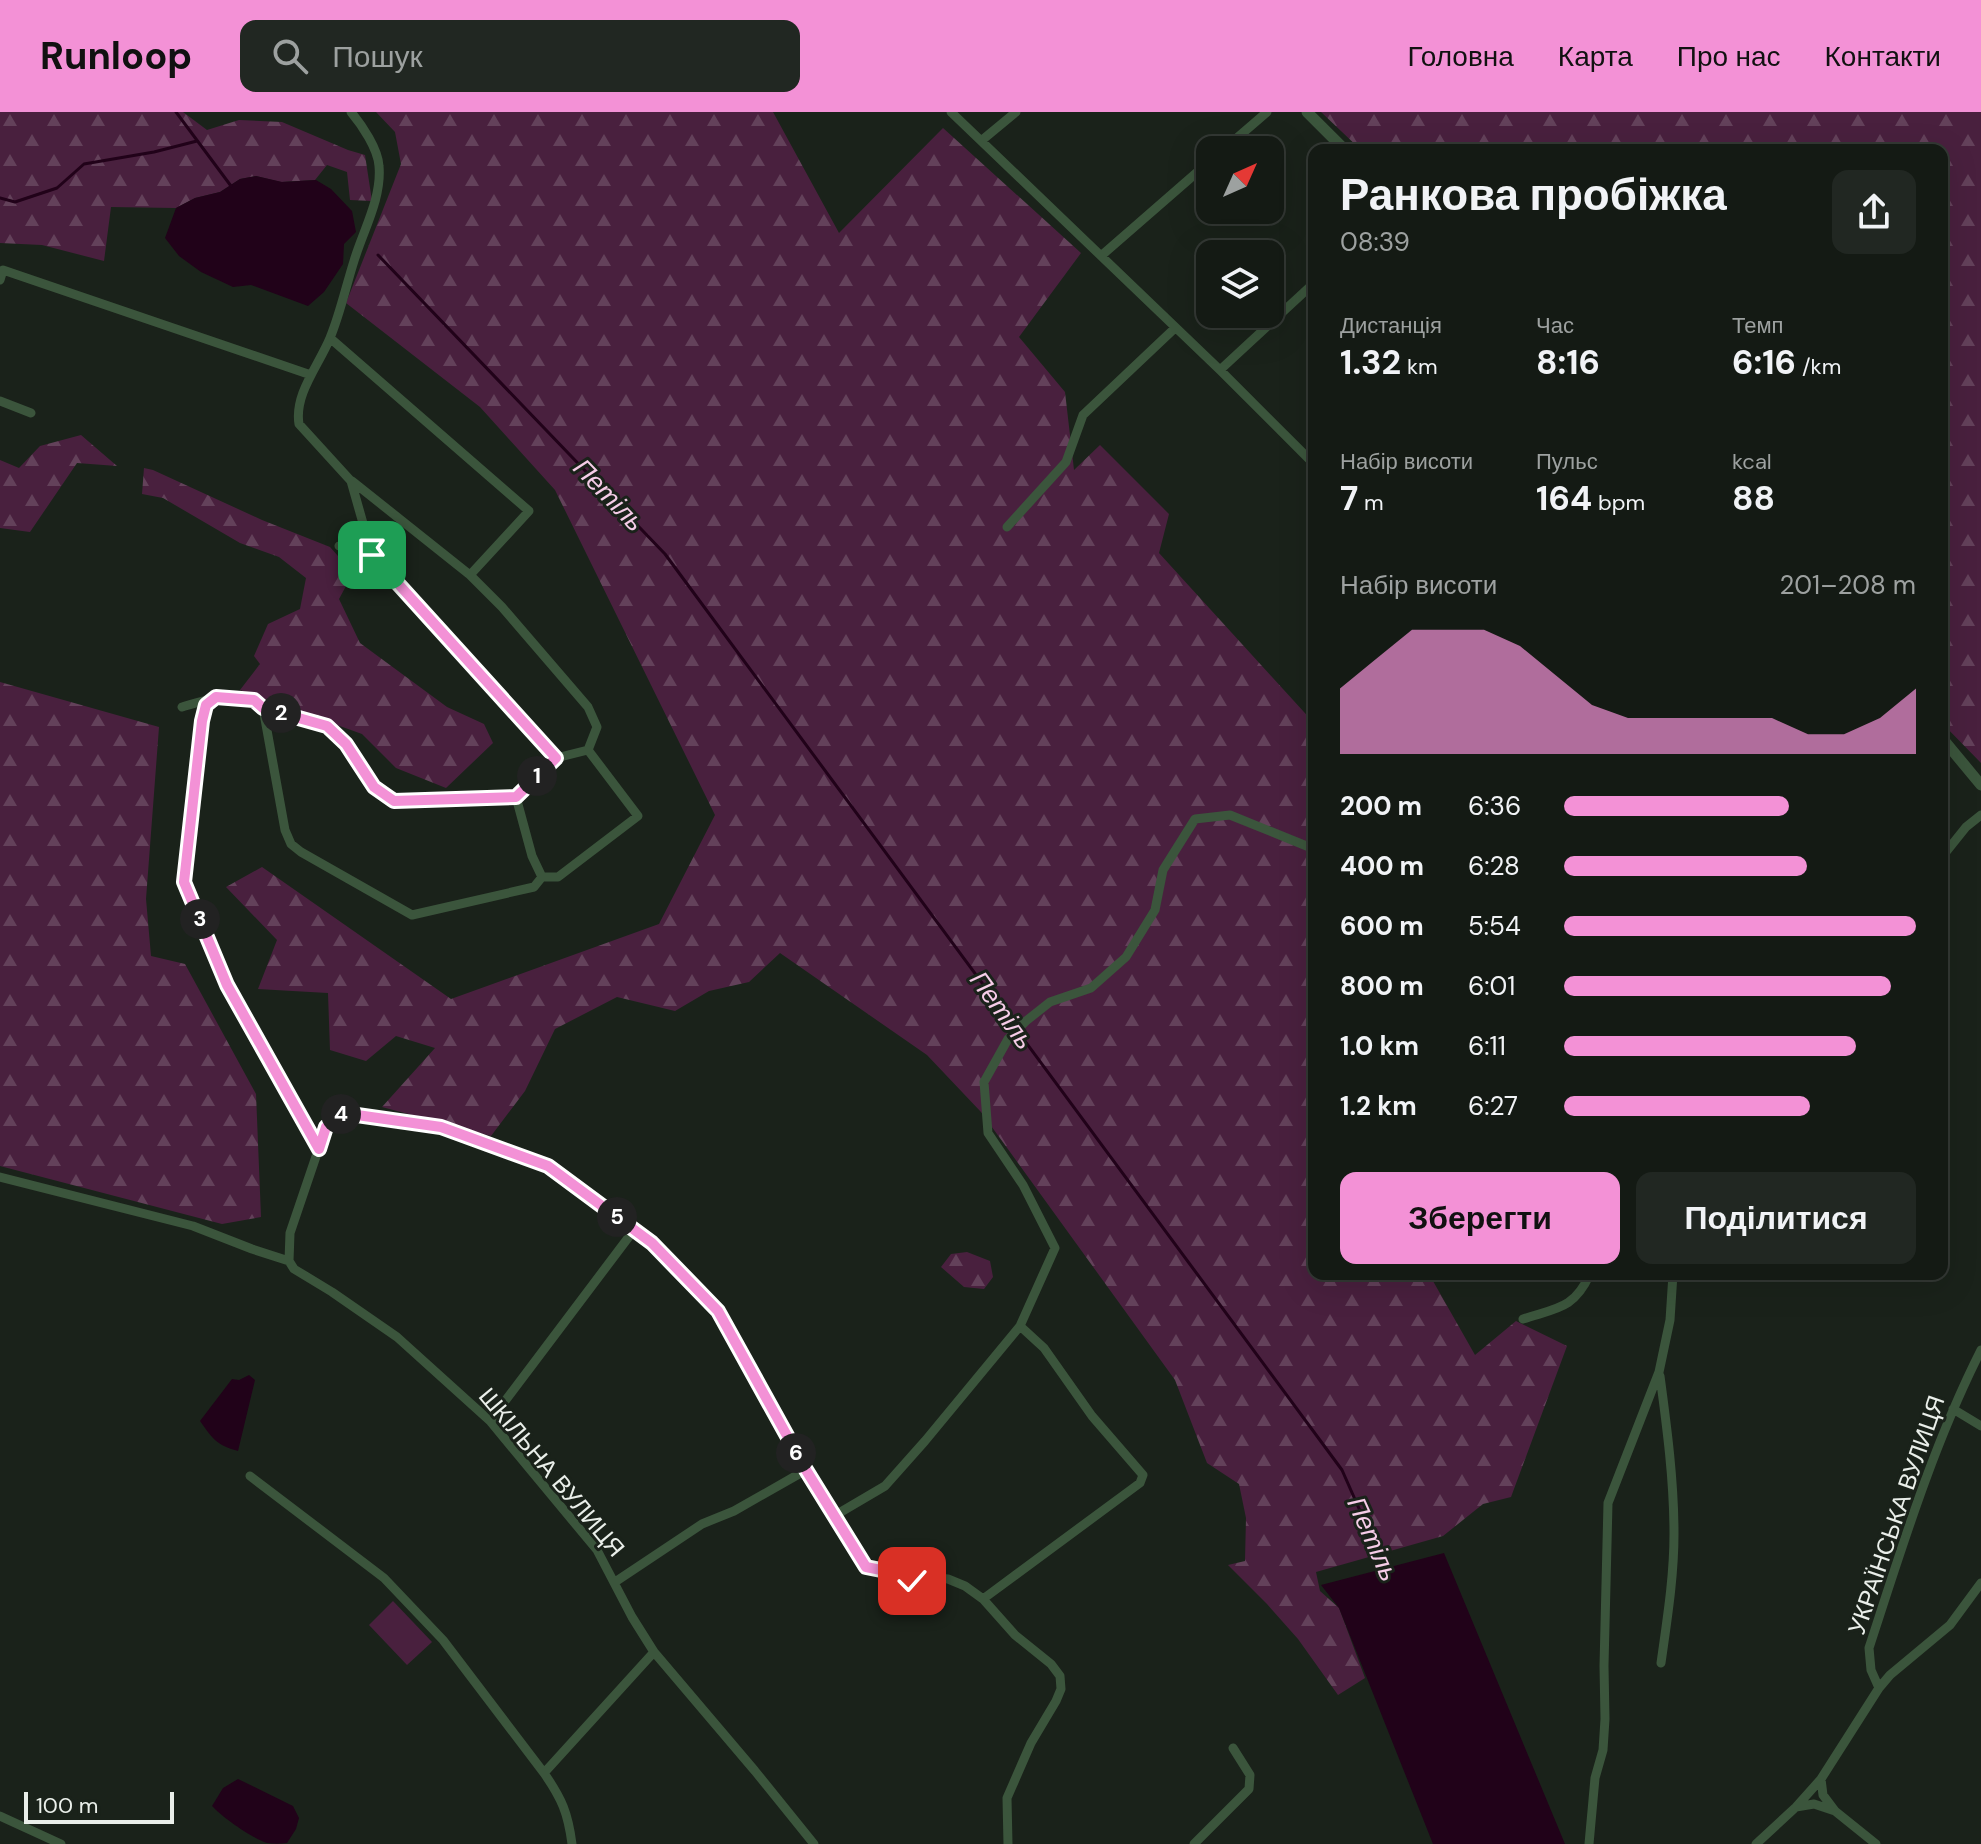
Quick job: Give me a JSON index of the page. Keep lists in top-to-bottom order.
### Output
{
  "streets": {
    "street": ["ШКІЛЬНА ВУЛИЦЯ", "УКРАЇНСЬКА ВУЛИЦЯ"]
  },
  "water": ["Петіль"],
  "scale_bar": "100 m",
  "north": "top right",
  "page": {
    "header": "Runloop",
    "search": "Пошук",
    "nav": [
      "Головна",
      "Карта",
      "Про нас",
      "Контакти"
    ],
    "heading": ["Ранкова пробіжка", "08:39"],
    "stats": [
      ["Дистанція", "1.32 km"],
      ["Час", "8:16"],
      ["Темп", "6:16 /km"],
      ["Набір висоти", "7 m"],
      ["Пульс", "164 bpm"],
      ["kcal", "88"]
    ],
    "chart": ["Набір висоти", "201–208 m"],
    "pins": [
      "2",
      "1",
      "3",
      "4",
      "5",
      "6"
    ],
    "list": [
      {
        "name": "200 m",
        "note": "6:36"
      },
      {
        "name": "400 m",
        "note": "6:28"
      },
      {
        "name": "600 m",
        "note": "5:54"
      },
      {
        "name": "800 m",
        "note": "6:01"
      },
      {
        "name": "1.0 km",
        "note": "6:11"
      },
      {
        "name": "1.2 km",
        "note": "6:27"
      }
    ],
    "buttons": ["Зберегти", "Поділитися"],
    "scale": "100 m"
  }
}
